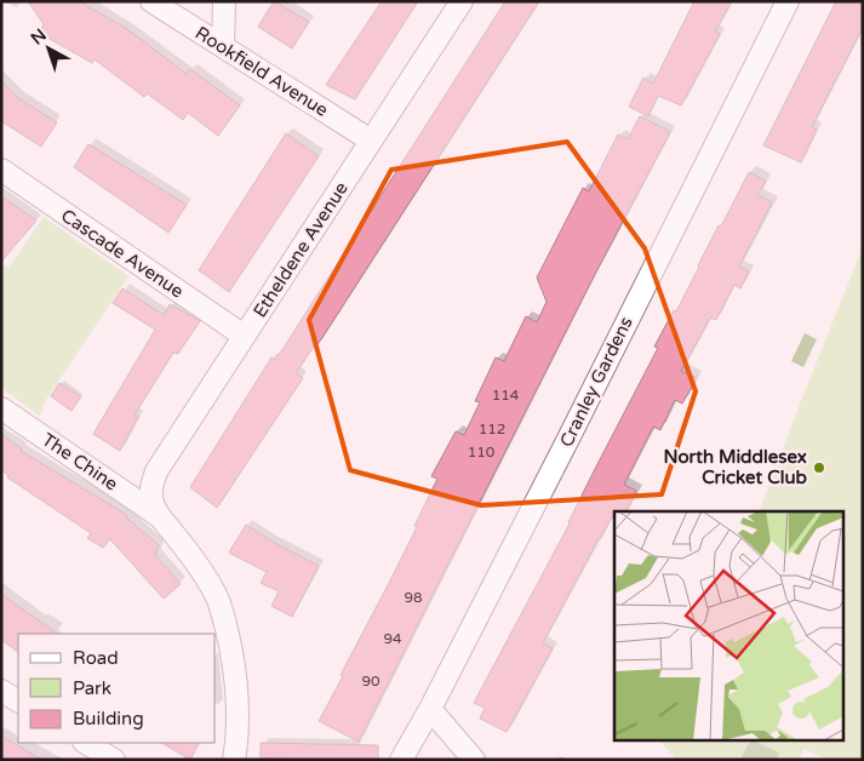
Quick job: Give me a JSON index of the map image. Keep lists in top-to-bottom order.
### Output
{
  "streets": {
    "street": [
      "Rookfield Avenue",
      "Etheldene Avenue",
      "Cascade Avenue",
      "Cranley Gardens",
      "The Chine"
    ]
  },
  "crossings": [
    ["Rookfield Avenue", "Etheldene Avenue"],
    ["Etheldene Avenue", "Cascade Avenue"],
    ["Etheldene Avenue", "The Chine"]
  ],
  "places": ["North Middlesex Cricket Club"],
  "house_numbers": [
    "114",
    "112",
    "110",
    "98",
    "94",
    "90"
  ],
  "legend": ["Road", "Park", "Building"],
  "north": "top left"
}
